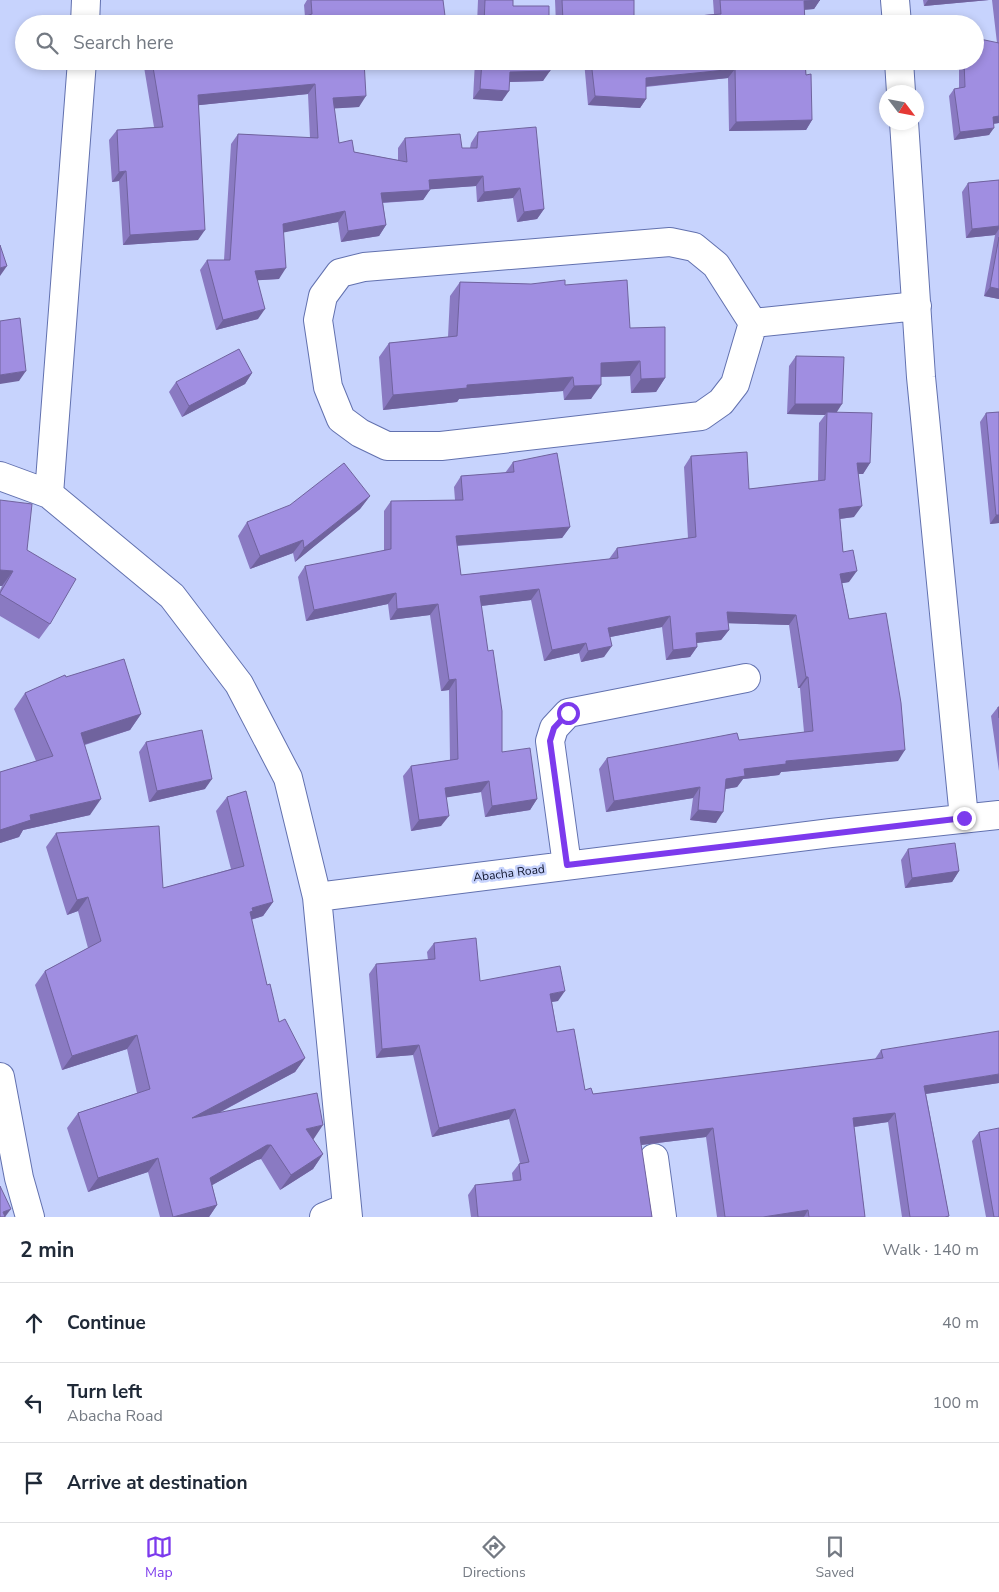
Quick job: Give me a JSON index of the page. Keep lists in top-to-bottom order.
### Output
{
  "streets": {
    "street": ["Abacha Road"]
  },
  "north": "bottom right",
  "page": {
    "search": "Search here",
    "heading": ["2 min", "Walk · 140 m"],
    "list": [
      ["Continue", "40 m"],
      ["Turn left", "Abacha Road", "100 m"],
      "Arrive at destination"
    ],
    "nav": ["Map", "Directions", "Saved"]
  }
}
